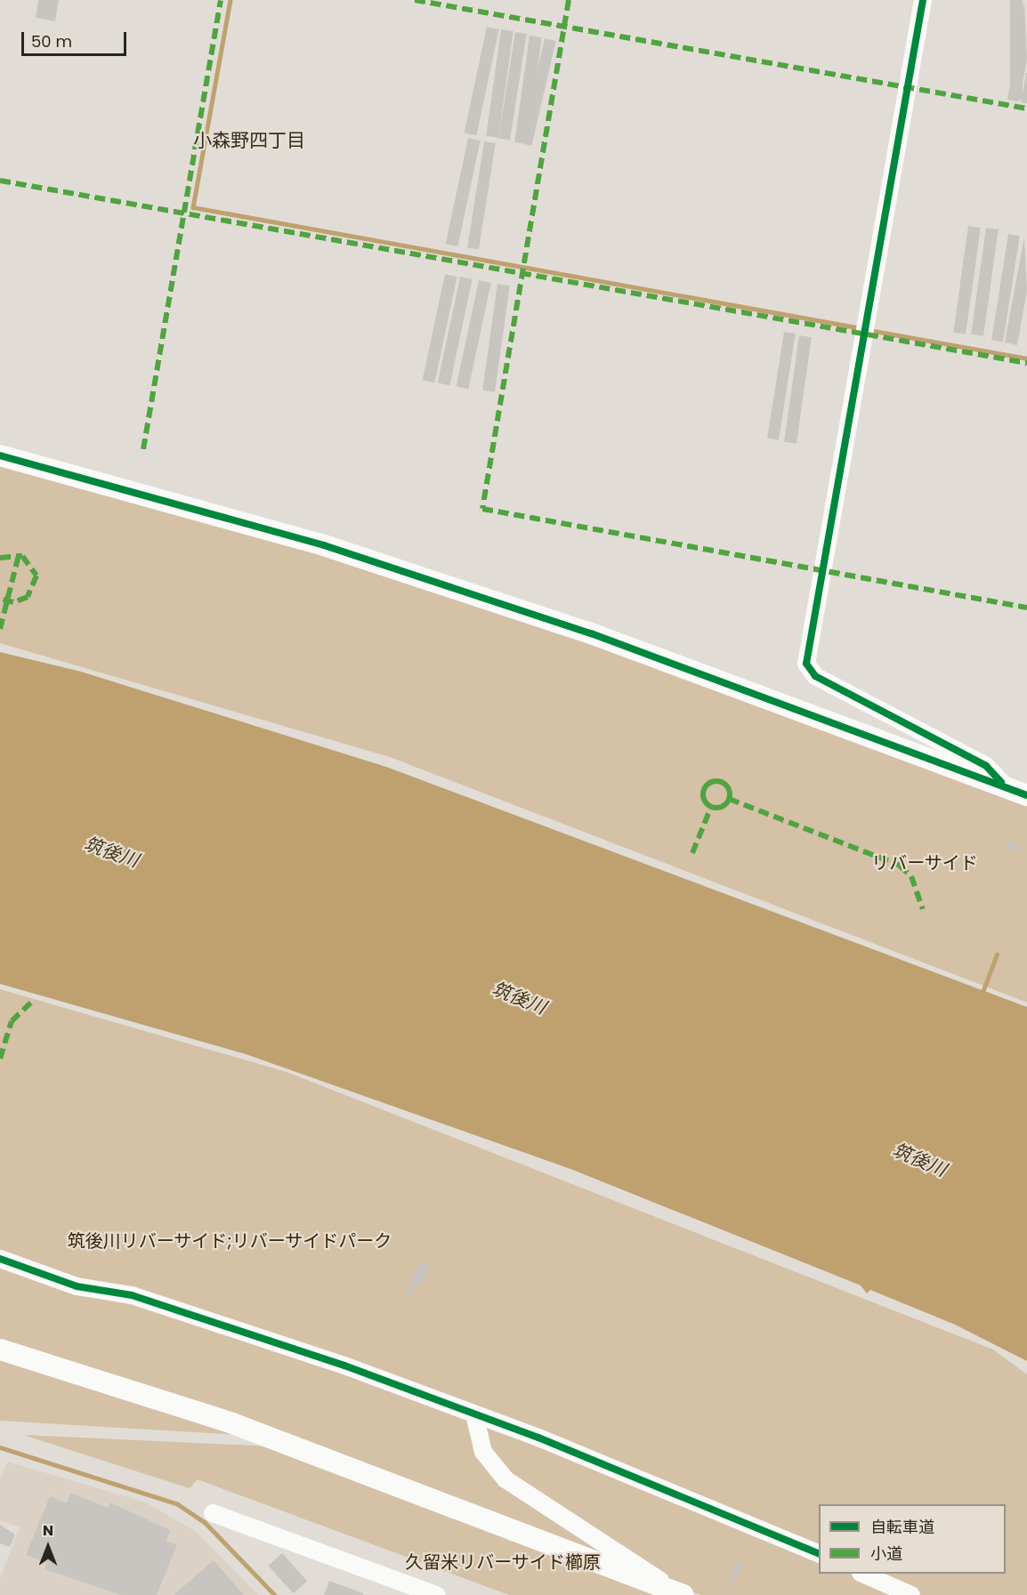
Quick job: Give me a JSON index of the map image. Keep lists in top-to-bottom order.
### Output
{
  "districts": ["小森野四丁目"],
  "water": ["筑後川"],
  "parks": ["リバーサイド", "筑後川リバーサイド;リバーサイドパーク", "久留米リバーサイド櫛原"],
  "legend": ["自転車道", "小道"],
  "scale_bar": "50 m",
  "north": "top"
}
